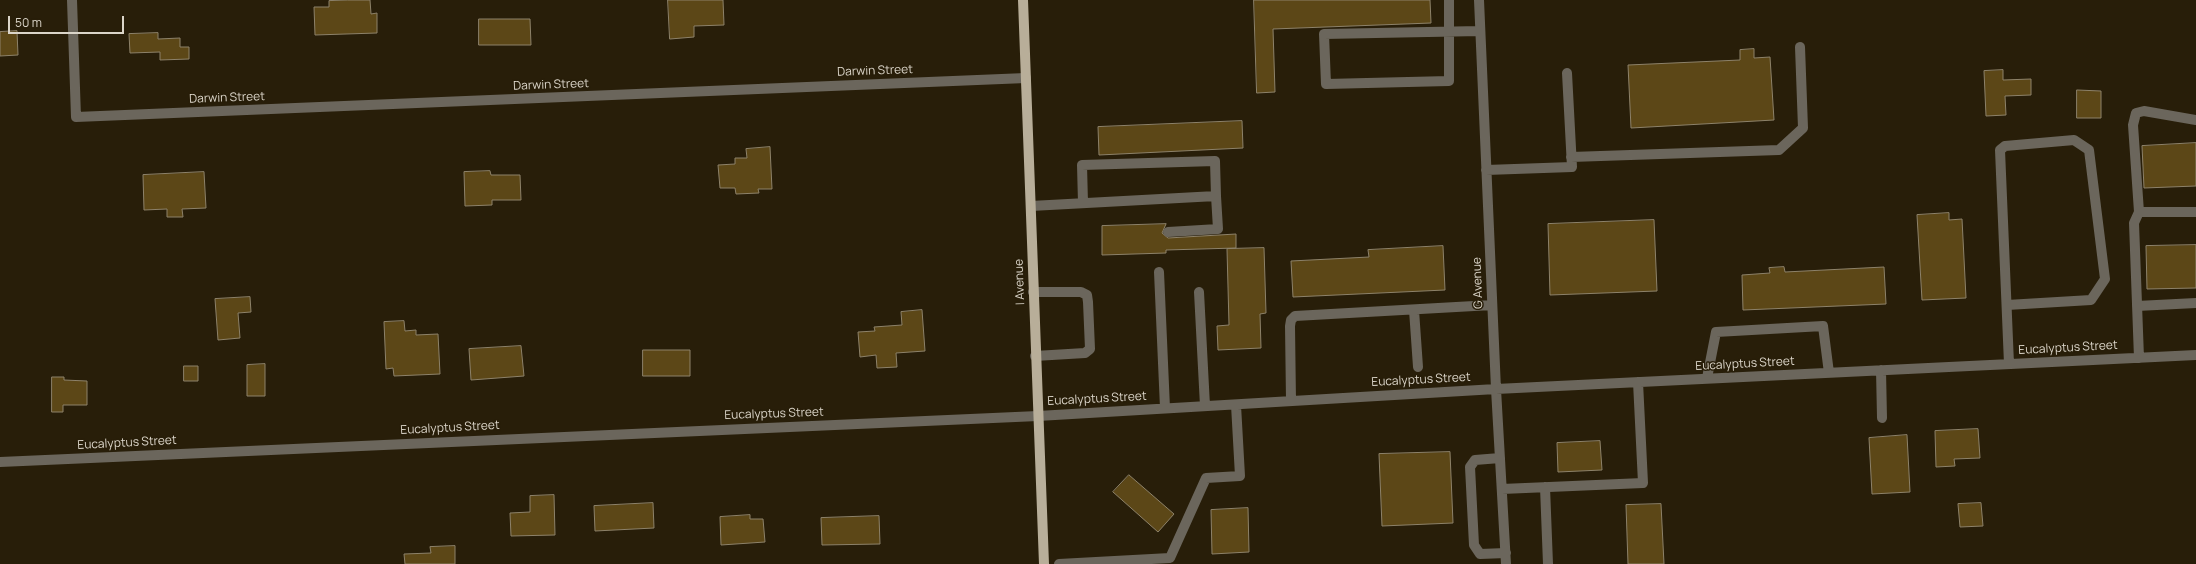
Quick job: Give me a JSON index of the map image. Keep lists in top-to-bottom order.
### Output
{
  "streets": {
    "main road": ["I Avenue"],
    "street": ["Darwin Street", "G Avenue", "Eucalyptus Street"]
  },
  "crossings": [
    ["Darwin Street", "I Avenue"],
    ["I Avenue", "Eucalyptus Street"],
    ["G Avenue", "Eucalyptus Street"]
  ],
  "scale_bar": "50 m"
}
